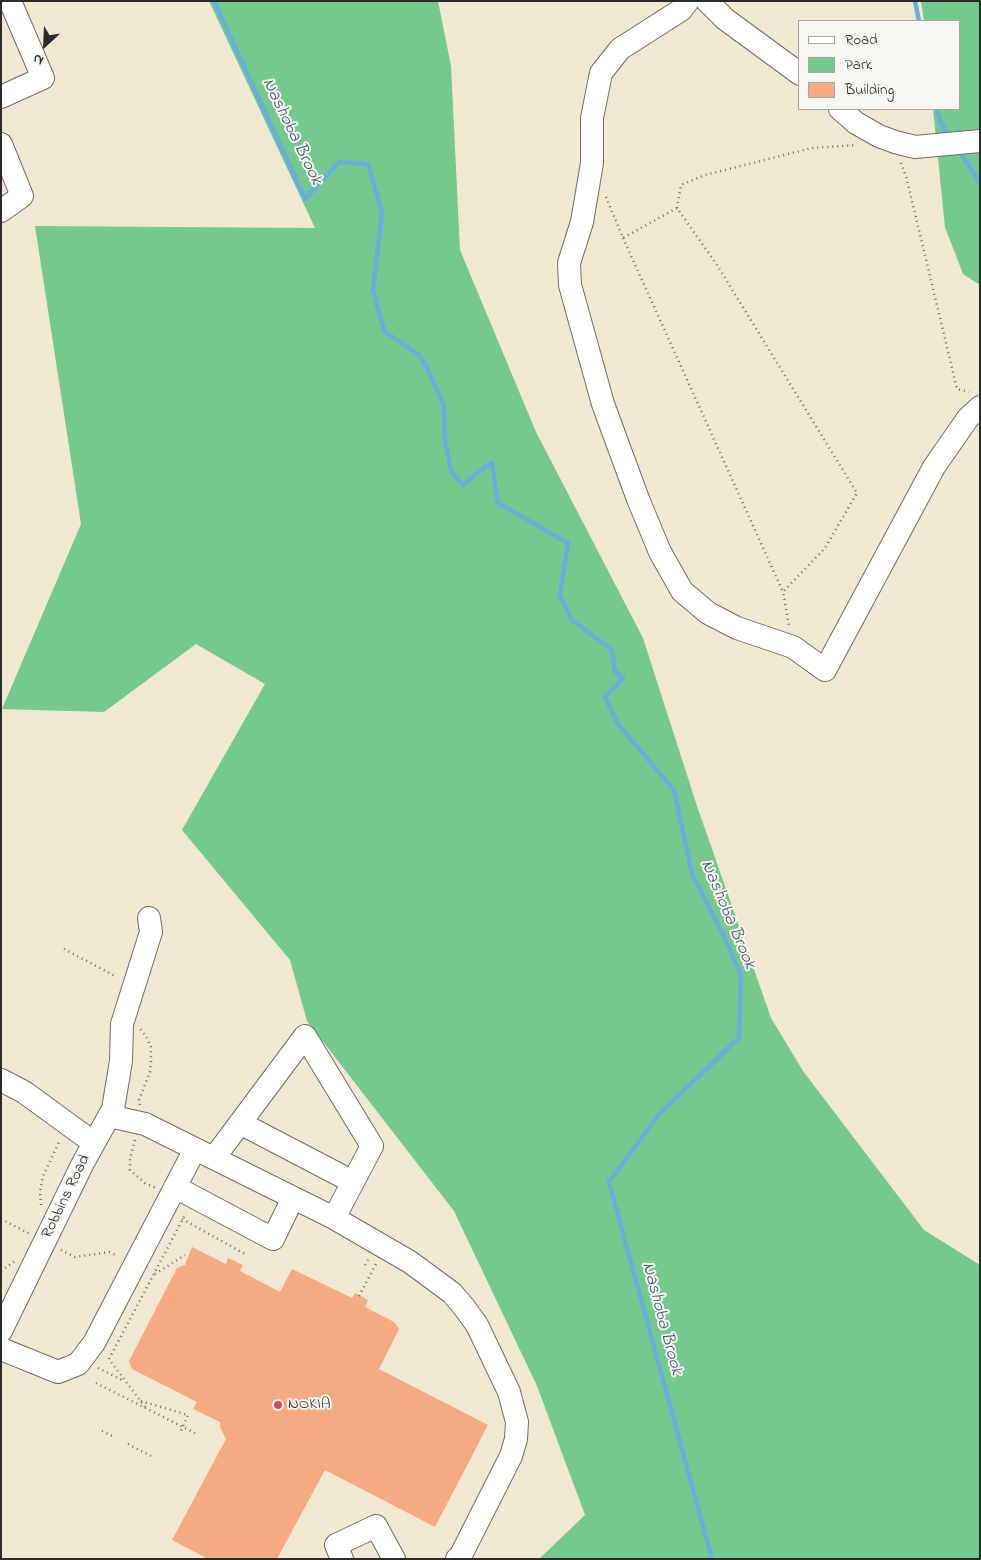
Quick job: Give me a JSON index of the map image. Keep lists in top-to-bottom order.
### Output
{
  "streets": {
    "lane": ["Robbins Road"]
  },
  "water": ["Nashoba Brook"],
  "places": ["NOKIA"],
  "legend": ["Road", "Park", "Building"],
  "north": "bottom left"
}
